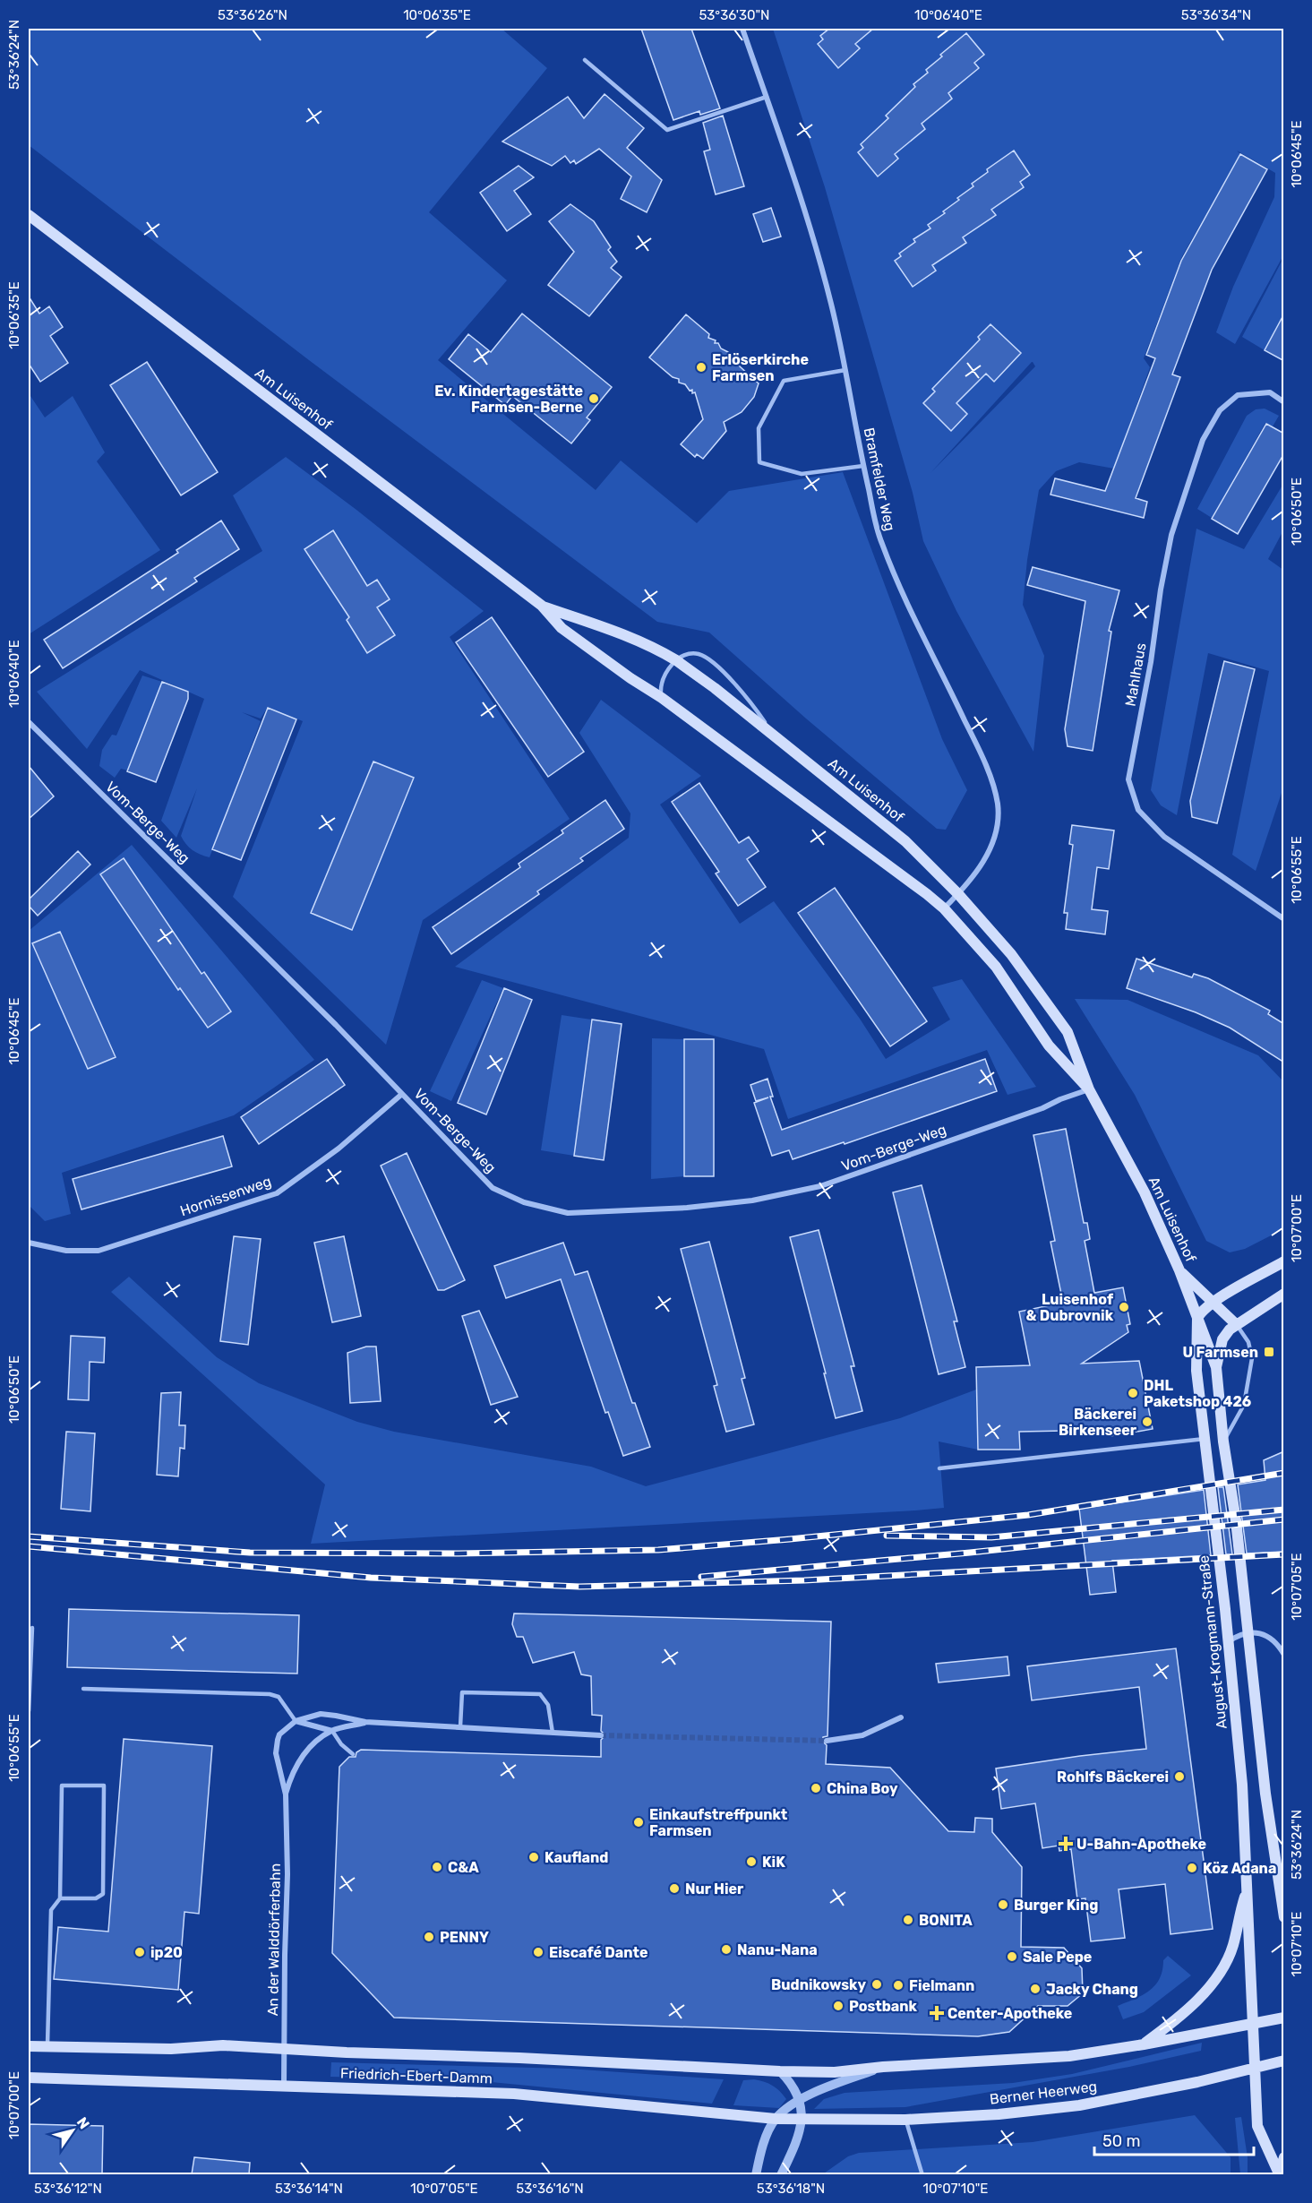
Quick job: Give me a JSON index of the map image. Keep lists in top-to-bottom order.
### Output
{
  "streets": {
    "main road": [
      "Am Luisenhof",
      "August-Krogmann-Straße",
      "Friedrich-Ebert-Damm",
      "Berner Heerweg"
    ],
    "street": [
      "Bramfelder Weg",
      "Mahlhaus",
      "Vom-Berge-Weg",
      "Hornissenweg",
      "An der Walddörferbahn"
    ]
  },
  "crossings": [
    ["Am Luisenhof", "Bramfelder Weg"],
    ["Am Luisenhof", "Vom-Berge-Weg"],
    ["Am Luisenhof", "August-Krogmann-Straße"],
    ["Vom-Berge-Weg", "Hornissenweg"],
    ["August-Krogmann-Straße", "Berner Heerweg"],
    ["An der Walddörferbahn", "Friedrich-Ebert-Damm"],
    ["Friedrich-Ebert-Damm", "Berner Heerweg"]
  ],
  "places": {
    "other": [
      "Erlöserkirche Farmsen",
      "Ev. Kindertagestätte Farmsen-Berne",
      "Luisenhof & Dubrovnik",
      "DHL Paketshop 426",
      "Bäckerei Birkenseer",
      "Rohlfs Bäckerei",
      "China Boy",
      "Einkaufstreffpunkt Farmsen",
      "Kaufland",
      "KiK",
      "C&A",
      "Köz Adana",
      "Nur Hier",
      "Burger King",
      "BONITA",
      "PENNY",
      "Nanu-Nana",
      "ip20",
      "Eiscafé Dante",
      "Sale Pepe",
      "Budnikowsky",
      "Fielmann",
      "Jacky Chang",
      "Postbank"
    ],
    "transit": ["U Farmsen"],
    "health": ["U-Bahn-Apotheke", "Center-Apotheke"]
  },
  "scale_bar": "50 m",
  "north": "top right",
  "coordinates": [
    "53°36'26\"N",
    "10°06'35\"E",
    "53°36'30\"N",
    "10°06'40\"E",
    "53°36'34\"N",
    "53°36'24\"N",
    "10°06'45\"E",
    "10°06'50\"E",
    "10°06'55\"E",
    "10°07'00\"E",
    "10°07'05\"E",
    "10°07'10\"E",
    "53°36'12\"N",
    "53°36'14\"N",
    "53°36'16\"N",
    "53°36'18\"N"
  ]
}
